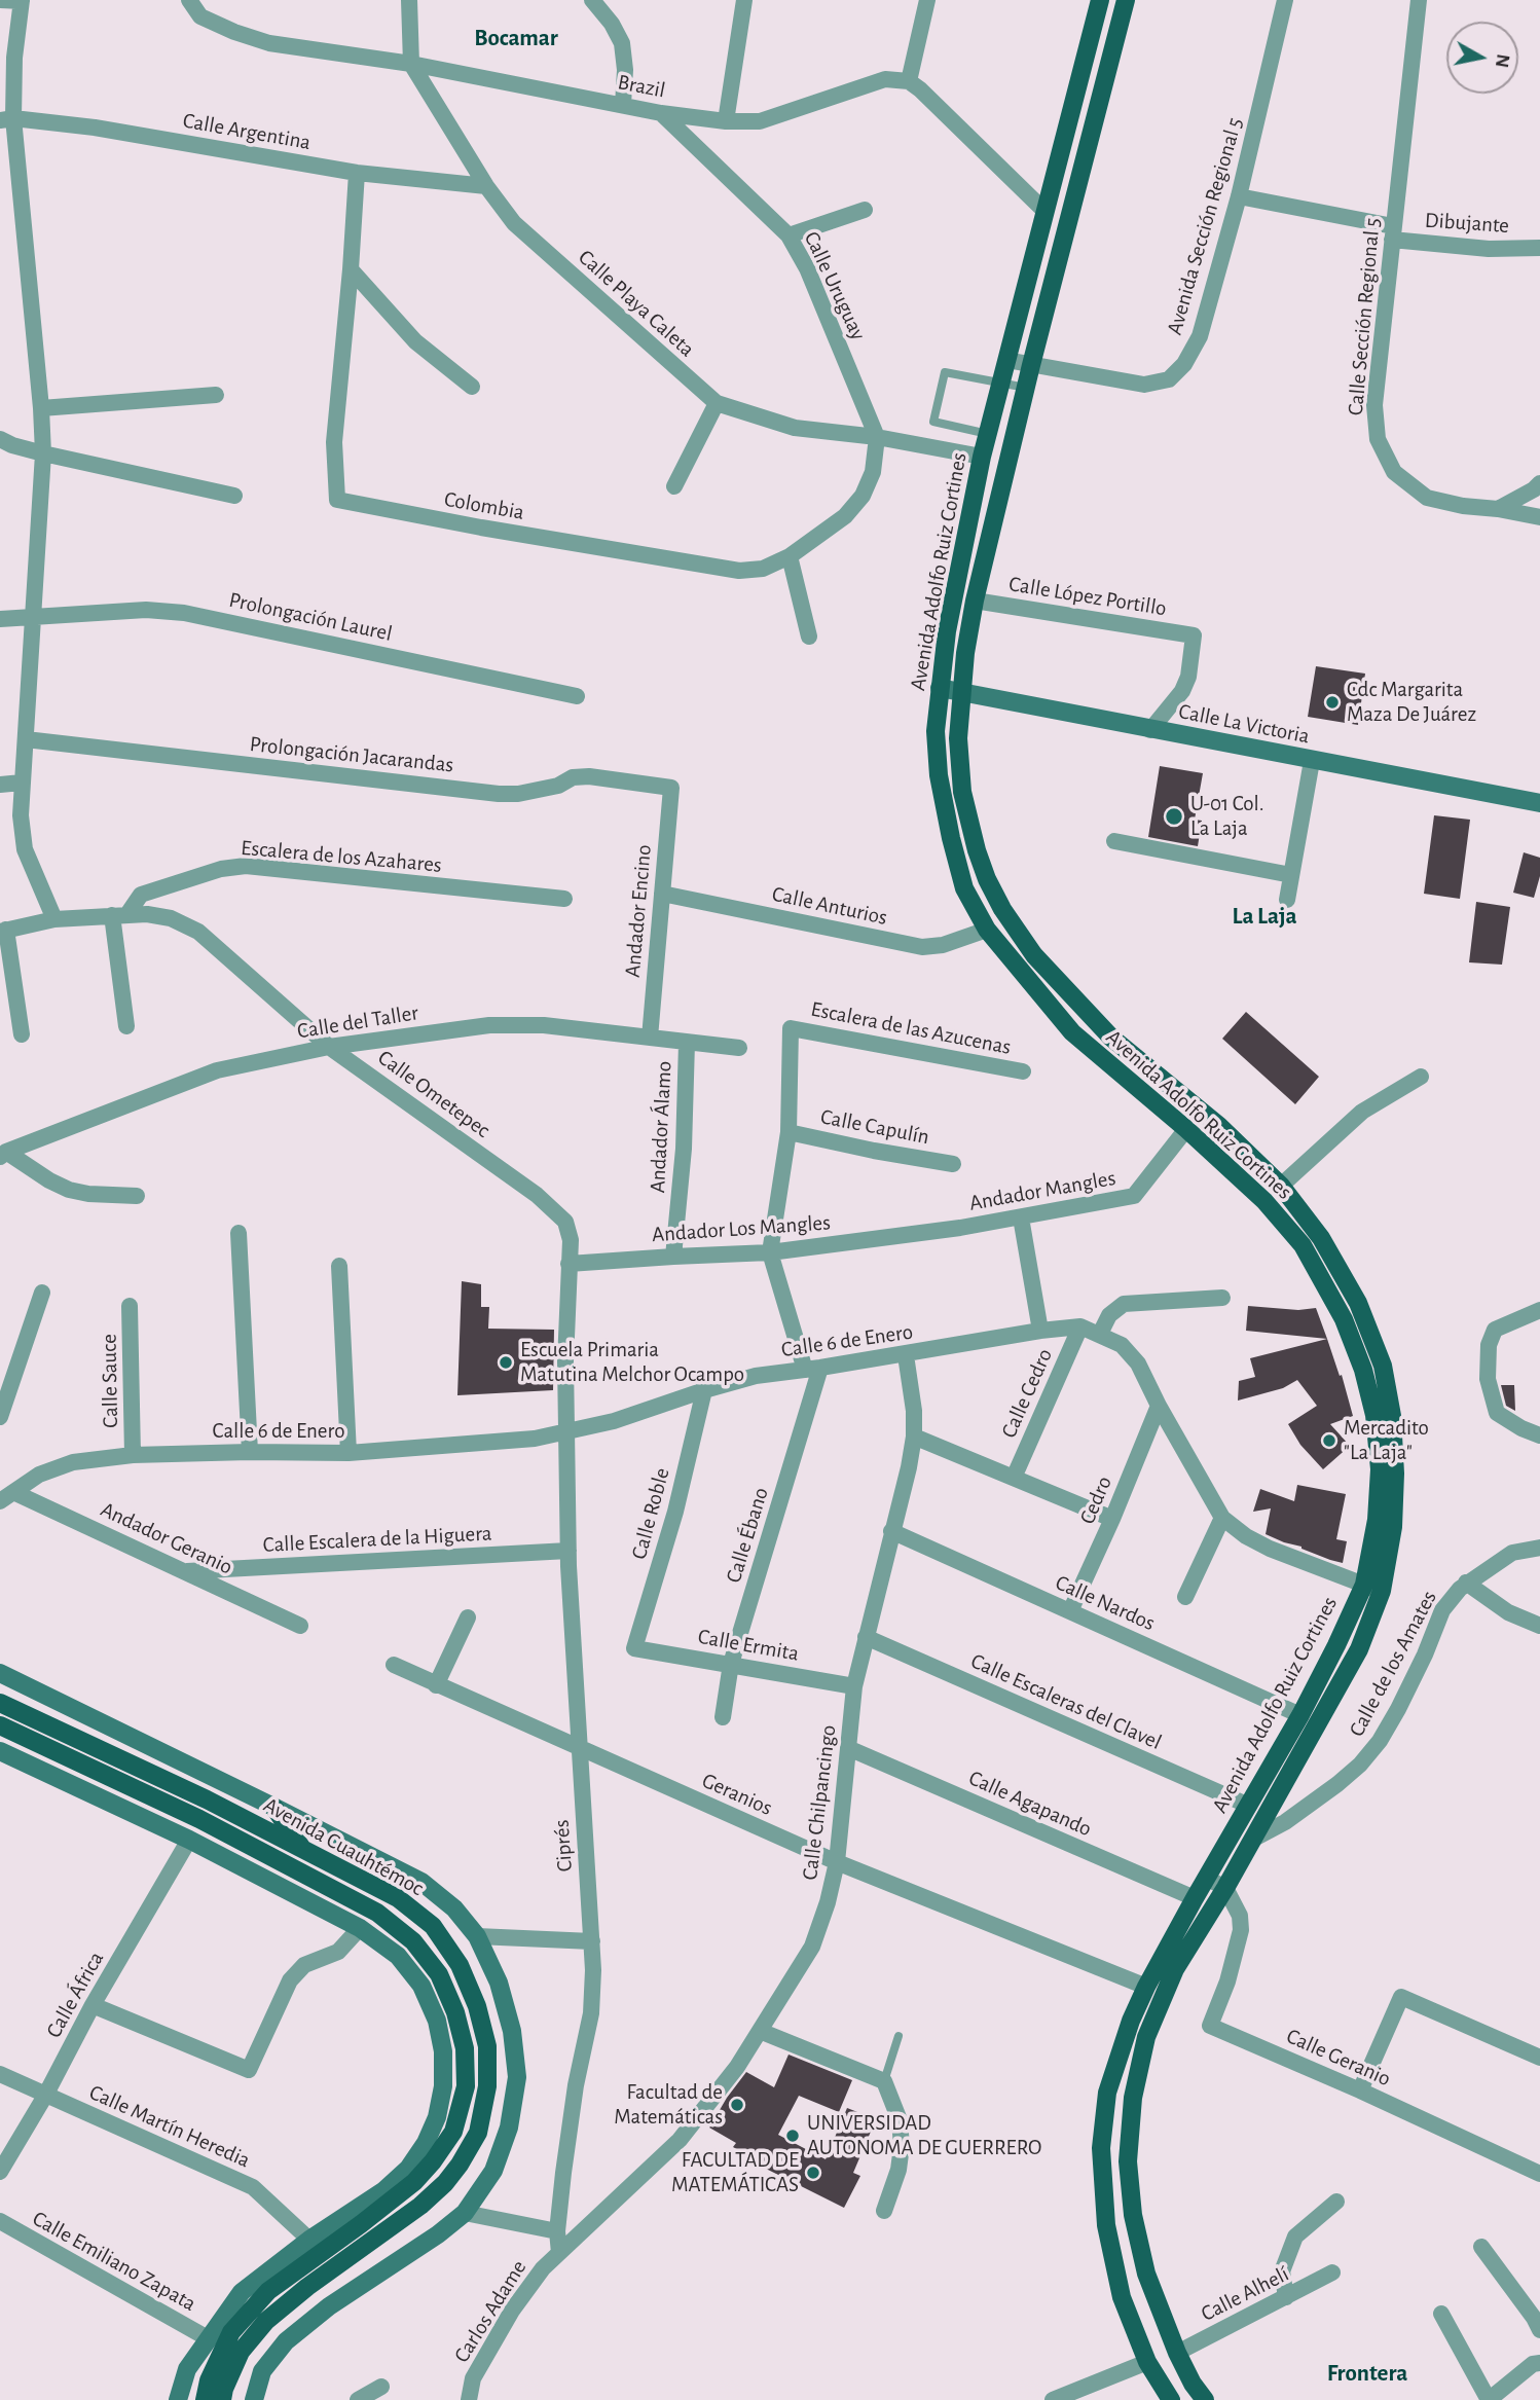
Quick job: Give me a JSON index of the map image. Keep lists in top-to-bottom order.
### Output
{
  "streets": {
    "main road": ["Avenida Adolfo Ruiz Cortines", "Avenida Cuauhtémoc"],
    "street": [
      "Brazil",
      "Calle Argentina",
      "Dibujante",
      "Avenida Sección Regional 5",
      "Calle Uruguay",
      "Calle Playa Caleta",
      "Calle Sección Regional 5",
      "Colombia",
      "Calle López Portillo",
      "Prolongación Laurel",
      "Calle La Victoria",
      "Prolongación Jacarandas",
      "Escalera de los Azahares",
      "Calle Anturios",
      "Andador Encino",
      "Calle del Taller",
      "Escalera de las Azucenas",
      "Calle Ometepec",
      "Andador Álamo",
      "Calle Capulín",
      "Andador Mangles",
      "Andador Los Mangles",
      "Calle 6 de Enero",
      "Calle Sauce",
      "Calle Cedro",
      "Cedro",
      "Calle Roble",
      "Calle Ébano",
      "Andador Geranio",
      "Calle Escalera de la Higuera",
      "Calle Nardos",
      "Calle Ermita",
      "Calle de los Amates",
      "Calle Escaleras del Clavel",
      "Geranios",
      "Calle Chilpancingo",
      "Calle Agapando",
      "Ciprés",
      "Calle África",
      "Calle Geranio",
      "Calle Martín Heredia",
      "Calle Emiliano Zapata",
      "Calle Alhelí",
      "Carlos Adame"
    ]
  },
  "crossings": [
    ["Brazil", "Calle Uruguay"],
    ["Brazil", "Calle Playa Caleta"],
    ["Calle Argentina", "Calle Playa Caleta"],
    ["Calle Argentina", "Colombia"],
    ["Dibujante", "Avenida Sección Regional 5"],
    ["Dibujante", "Calle Sección Regional 5"],
    ["Avenida Sección Regional 5", "Avenida Adolfo Ruiz Cortines"],
    ["Calle Uruguay", "Calle Playa Caleta"],
    ["Calle Uruguay", "Colombia"],
    ["Calle Playa Caleta", "Colombia"],
    ["Calle Playa Caleta", "Avenida Adolfo Ruiz Cortines"],
    ["Avenida Adolfo Ruiz Cortines", "Calle López Portillo"],
    ["Avenida Adolfo Ruiz Cortines", "Calle La Victoria"],
    ["Avenida Adolfo Ruiz Cortines", "Calle Anturios"],
    ["Avenida Adolfo Ruiz Cortines", "Andador Mangles"],
    ["Avenida Adolfo Ruiz Cortines", "Calle 6 de Enero"],
    ["Avenida Adolfo Ruiz Cortines", "Calle Nardos"],
    ["Avenida Adolfo Ruiz Cortines", "Calle de los Amates"],
    ["Avenida Adolfo Ruiz Cortines", "Calle Escaleras del Clavel"],
    ["Avenida Adolfo Ruiz Cortines", "Geranios"],
    ["Avenida Adolfo Ruiz Cortines", "Calle Agapando"],
    ["Avenida Adolfo Ruiz Cortines", "Calle Geranio"],
    ["Avenida Adolfo Ruiz Cortines", "Calle Alhelí"],
    ["Calle López Portillo", "Calle La Victoria"],
    ["Prolongación Jacarandas", "Andador Encino"],
    ["Escalera de los Azahares", "Calle Ometepec"],
    ["Calle Anturios", "Andador Encino"],
    ["Andador Encino", "Calle del Taller"],
    ["Calle del Taller", "Calle Ometepec"],
    ["Calle del Taller", "Andador Álamo"],
    ["Escalera de las Azucenas", "Calle Capulín"],
    ["Calle Ometepec", "Ciprés"],
    ["Andador Álamo", "Andador Los Mangles"],
    ["Andador Mangles", "Andador Los Mangles"],
    ["Andador Mangles", "Calle Cedro"],
    ["Andador Los Mangles", "Ciprés"],
    ["Calle 6 de Enero", "Calle Sauce"],
    ["Calle 6 de Enero", "Calle Cedro"],
    ["Calle 6 de Enero", "Cedro"],
    ["Calle 6 de Enero", "Calle Roble"],
    ["Calle 6 de Enero", "Calle Ébano"],
    ["Calle 6 de Enero", "Andador Geranio"],
    ["Calle 6 de Enero", "Calle Chilpancingo"],
    ["Calle 6 de Enero", "Ciprés"],
    ["Cedro", "Calle Nardos"],
    ["Calle Roble", "Calle Ermita"],
    ["Calle Ébano", "Calle Ermita"],
    ["Andador Geranio", "Calle Escalera de la Higuera"],
    ["Calle Escalera de la Higuera", "Ciprés"],
    ["Calle Nardos", "Calle Chilpancingo"],
    ["Calle Ermita", "Calle Chilpancingo"],
    ["Calle Escaleras del Clavel", "Calle Chilpancingo"],
    ["Geranios", "Calle Chilpancingo"],
    ["Geranios", "Ciprés"],
    ["Calle Chilpancingo", "Calle Agapando"],
    ["Calle Chilpancingo", "Ciprés"],
    ["Calle Chilpancingo", "Carlos Adame"],
    ["Ciprés", "Carlos Adame"],
    ["Calle África", "Calle Martín Heredia"]
  ],
  "districts": ["Bocamar", "La Laja", "Frontera"],
  "places": [
    "Cdc Margarita Maza De Juárez",
    "U-01 Col. La Laja",
    "Escuela Primaria Matutina Melchor Ocampo",
    "Mercadito \"La Laja\"",
    "Facultad de Matemáticas",
    "UNIVERSIDAD AUTONOMA DE GUERRERO",
    "FACULTAD DE MATEMÁTICAS"
  ],
  "north": "right"
}
